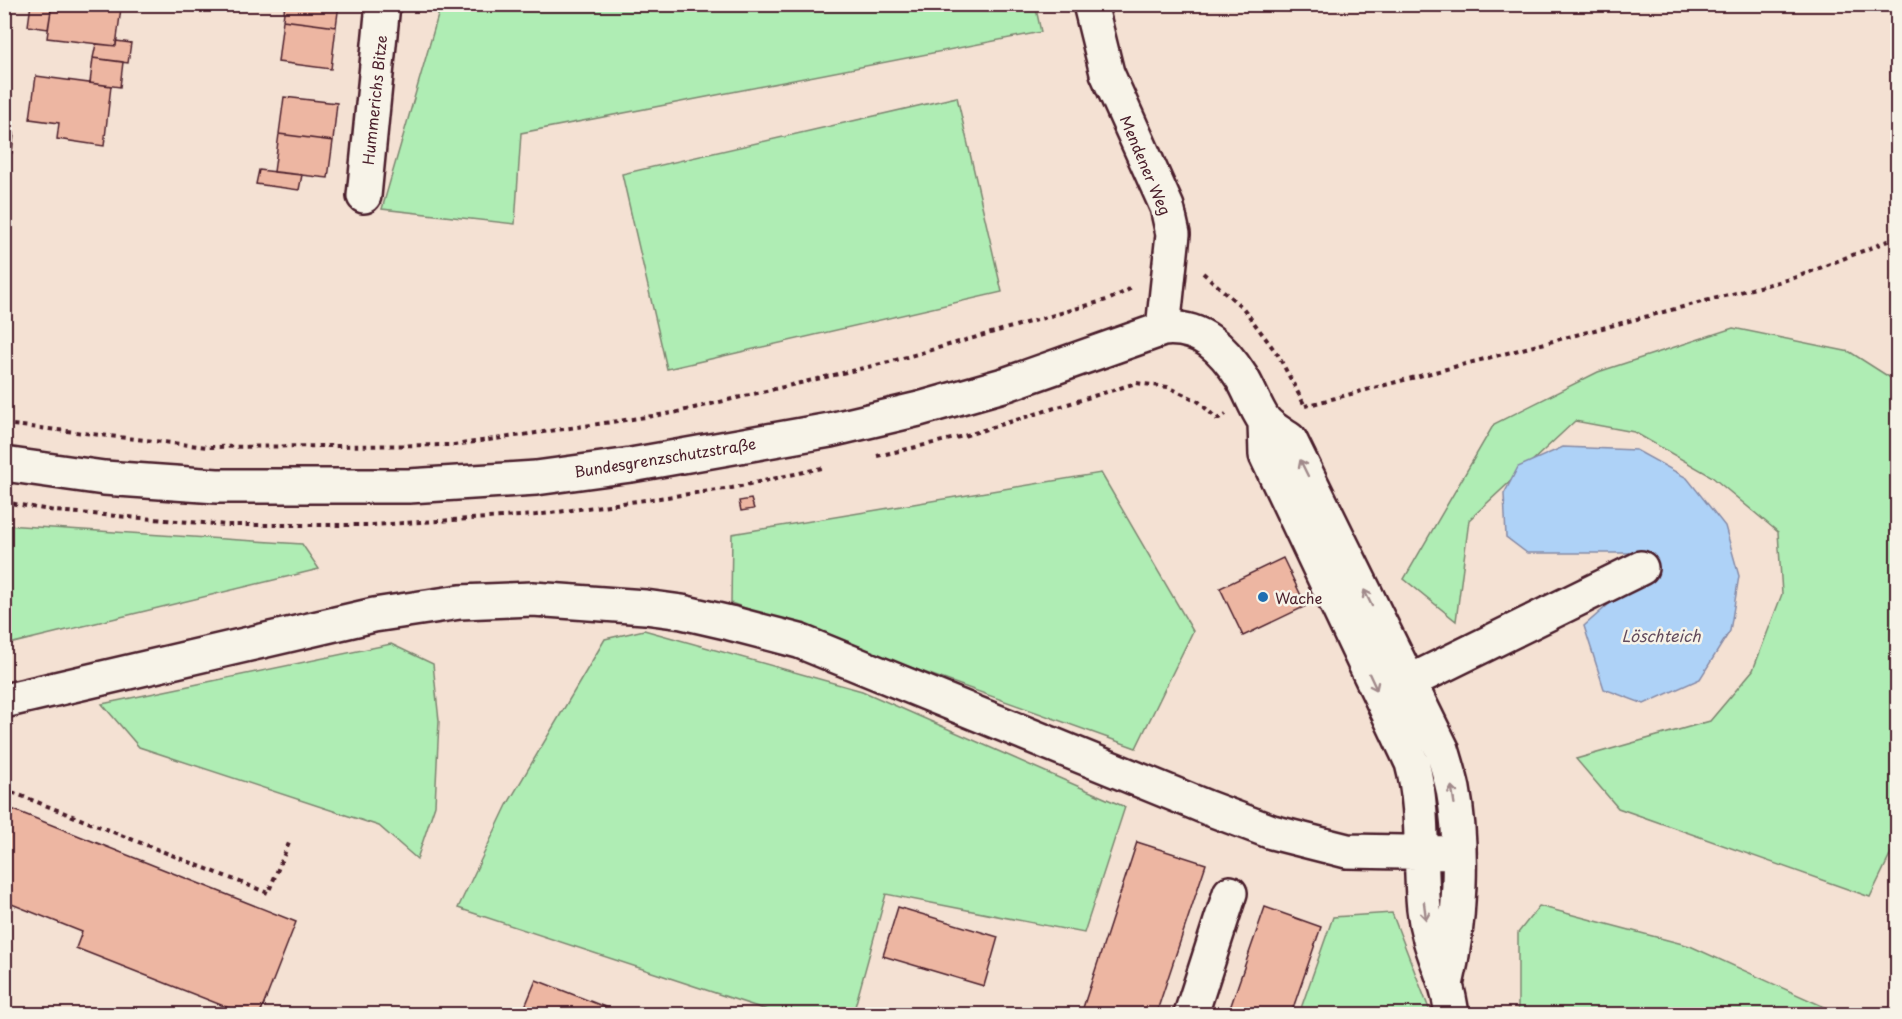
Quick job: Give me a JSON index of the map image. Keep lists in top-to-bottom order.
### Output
{
  "streets": {
    "street": ["Hummerichs Bitze", "Mendener Weg", "Bundesgrenzschutzstraße"]
  },
  "crossings": [
    ["Mendener Weg", "Bundesgrenzschutzstraße"]
  ],
  "water": ["Löschteich"],
  "places": ["Wache"]
}
